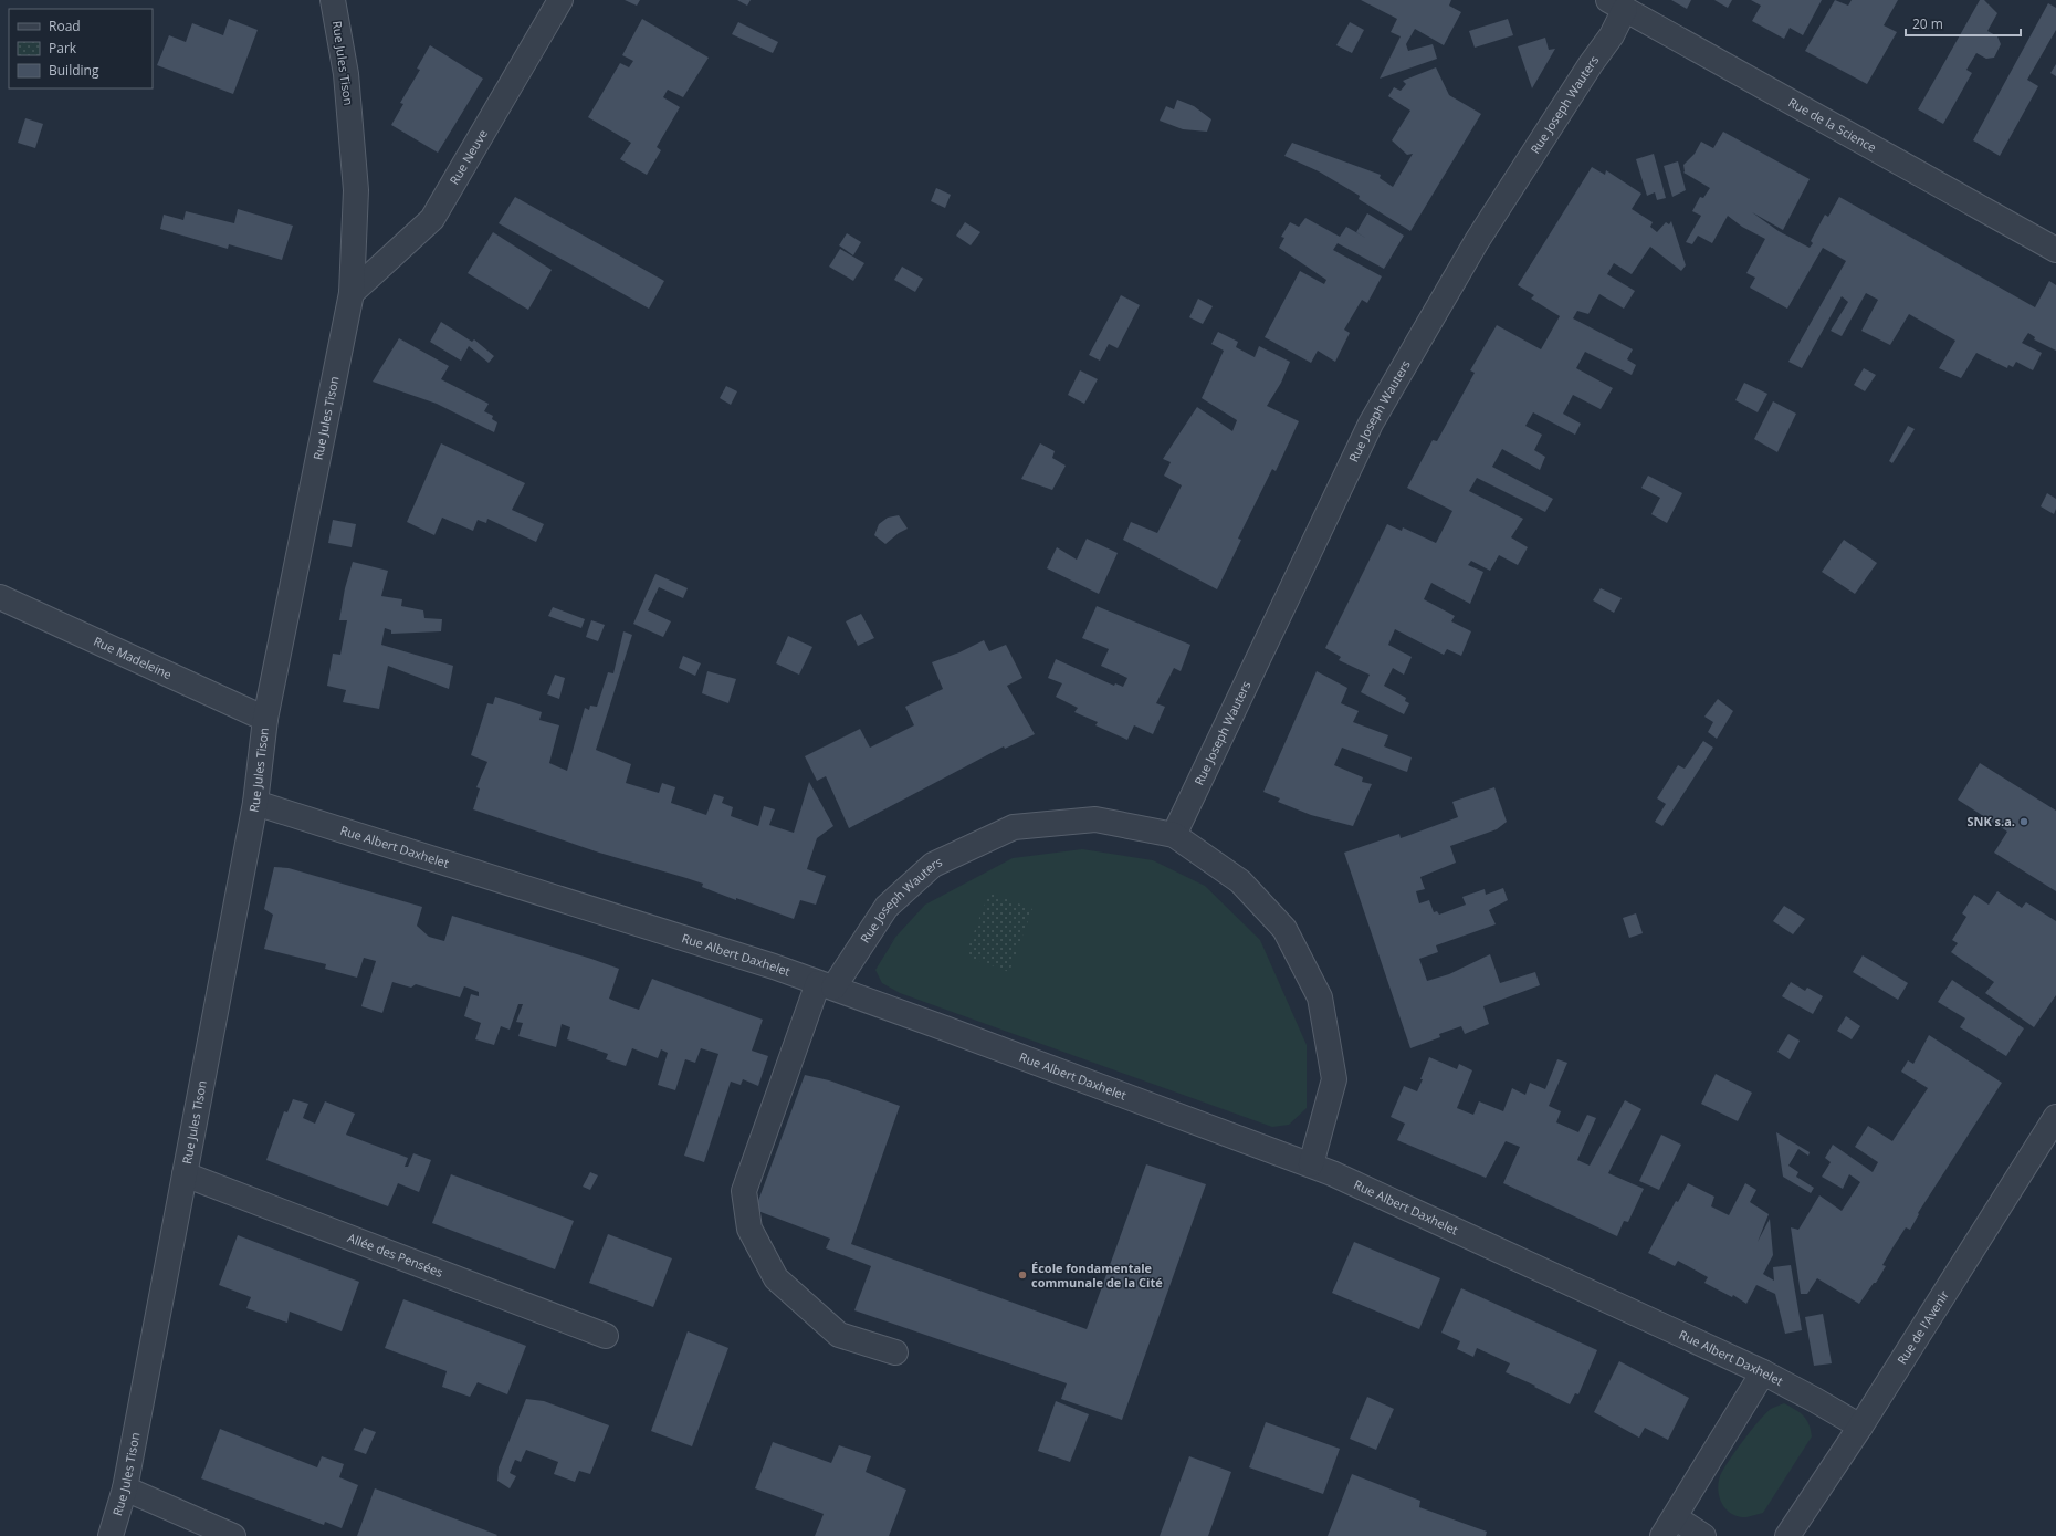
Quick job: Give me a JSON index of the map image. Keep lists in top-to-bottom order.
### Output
{
  "streets": {
    "street": [
      "Rue Jules Tison",
      "Rue Joseph Wauters",
      "Rue de la Science",
      "Rue Neuve",
      "Rue Madeleine",
      "Rue Albert Daxhelet",
      "Allée des Pensées",
      "Rue de l'Avenir"
    ]
  },
  "crossings": [
    ["Rue Jules Tison", "Rue Neuve"],
    ["Rue Jules Tison", "Rue Madeleine"],
    ["Rue Jules Tison", "Rue Albert Daxhelet"],
    ["Rue Jules Tison", "Allée des Pensées"],
    ["Rue Joseph Wauters", "Rue de la Science"],
    ["Rue Joseph Wauters", "Rue Albert Daxhelet"],
    ["Rue Albert Daxhelet", "Rue de l'Avenir"]
  ],
  "places": ["SNK s.a.", "École fondamentale communale de la Cité"],
  "legend": ["Road", "Park", "Building"],
  "scale_bar": "20 m"
}
